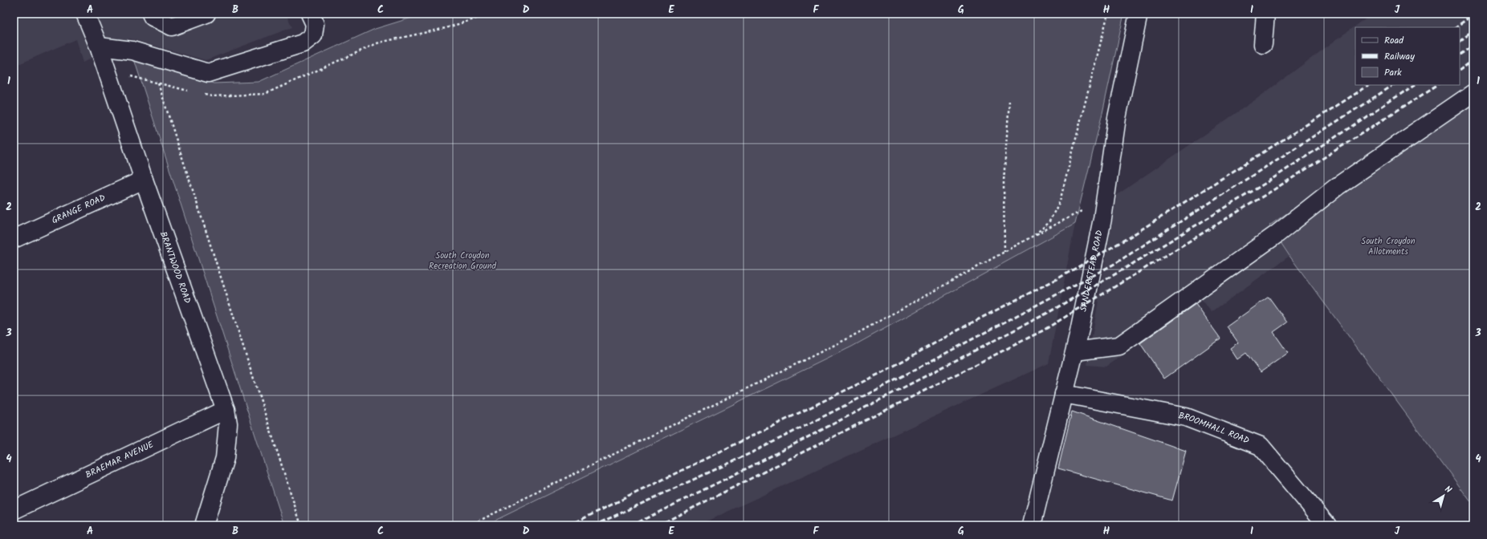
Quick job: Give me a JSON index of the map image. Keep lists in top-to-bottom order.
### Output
{
  "streets": {
    "street": [
      "GRANGE ROAD",
      "BRANTWOOD ROAD",
      "SANDERSTEAD ROAD",
      "BROOMHALL ROAD",
      "BRAEMAR AVENUE"
    ]
  },
  "crossings": [
    ["GRANGE ROAD", "BRANTWOOD ROAD"],
    ["BRANTWOOD ROAD", "BRAEMAR AVENUE"],
    ["SANDERSTEAD ROAD", "BROOMHALL ROAD"]
  ],
  "parks": ["South Croydon Allotments", "South Croydon Recreation Ground"],
  "legend": ["Road", "Railway", "Park"],
  "north": "top right",
  "grid": {
    "columns": [
      "A",
      "B",
      "C",
      "D",
      "E",
      "F",
      "G",
      "H",
      "I",
      "J"
    ],
    "rows": [
      "1",
      "2",
      "3",
      "4"
    ]
  }
}
